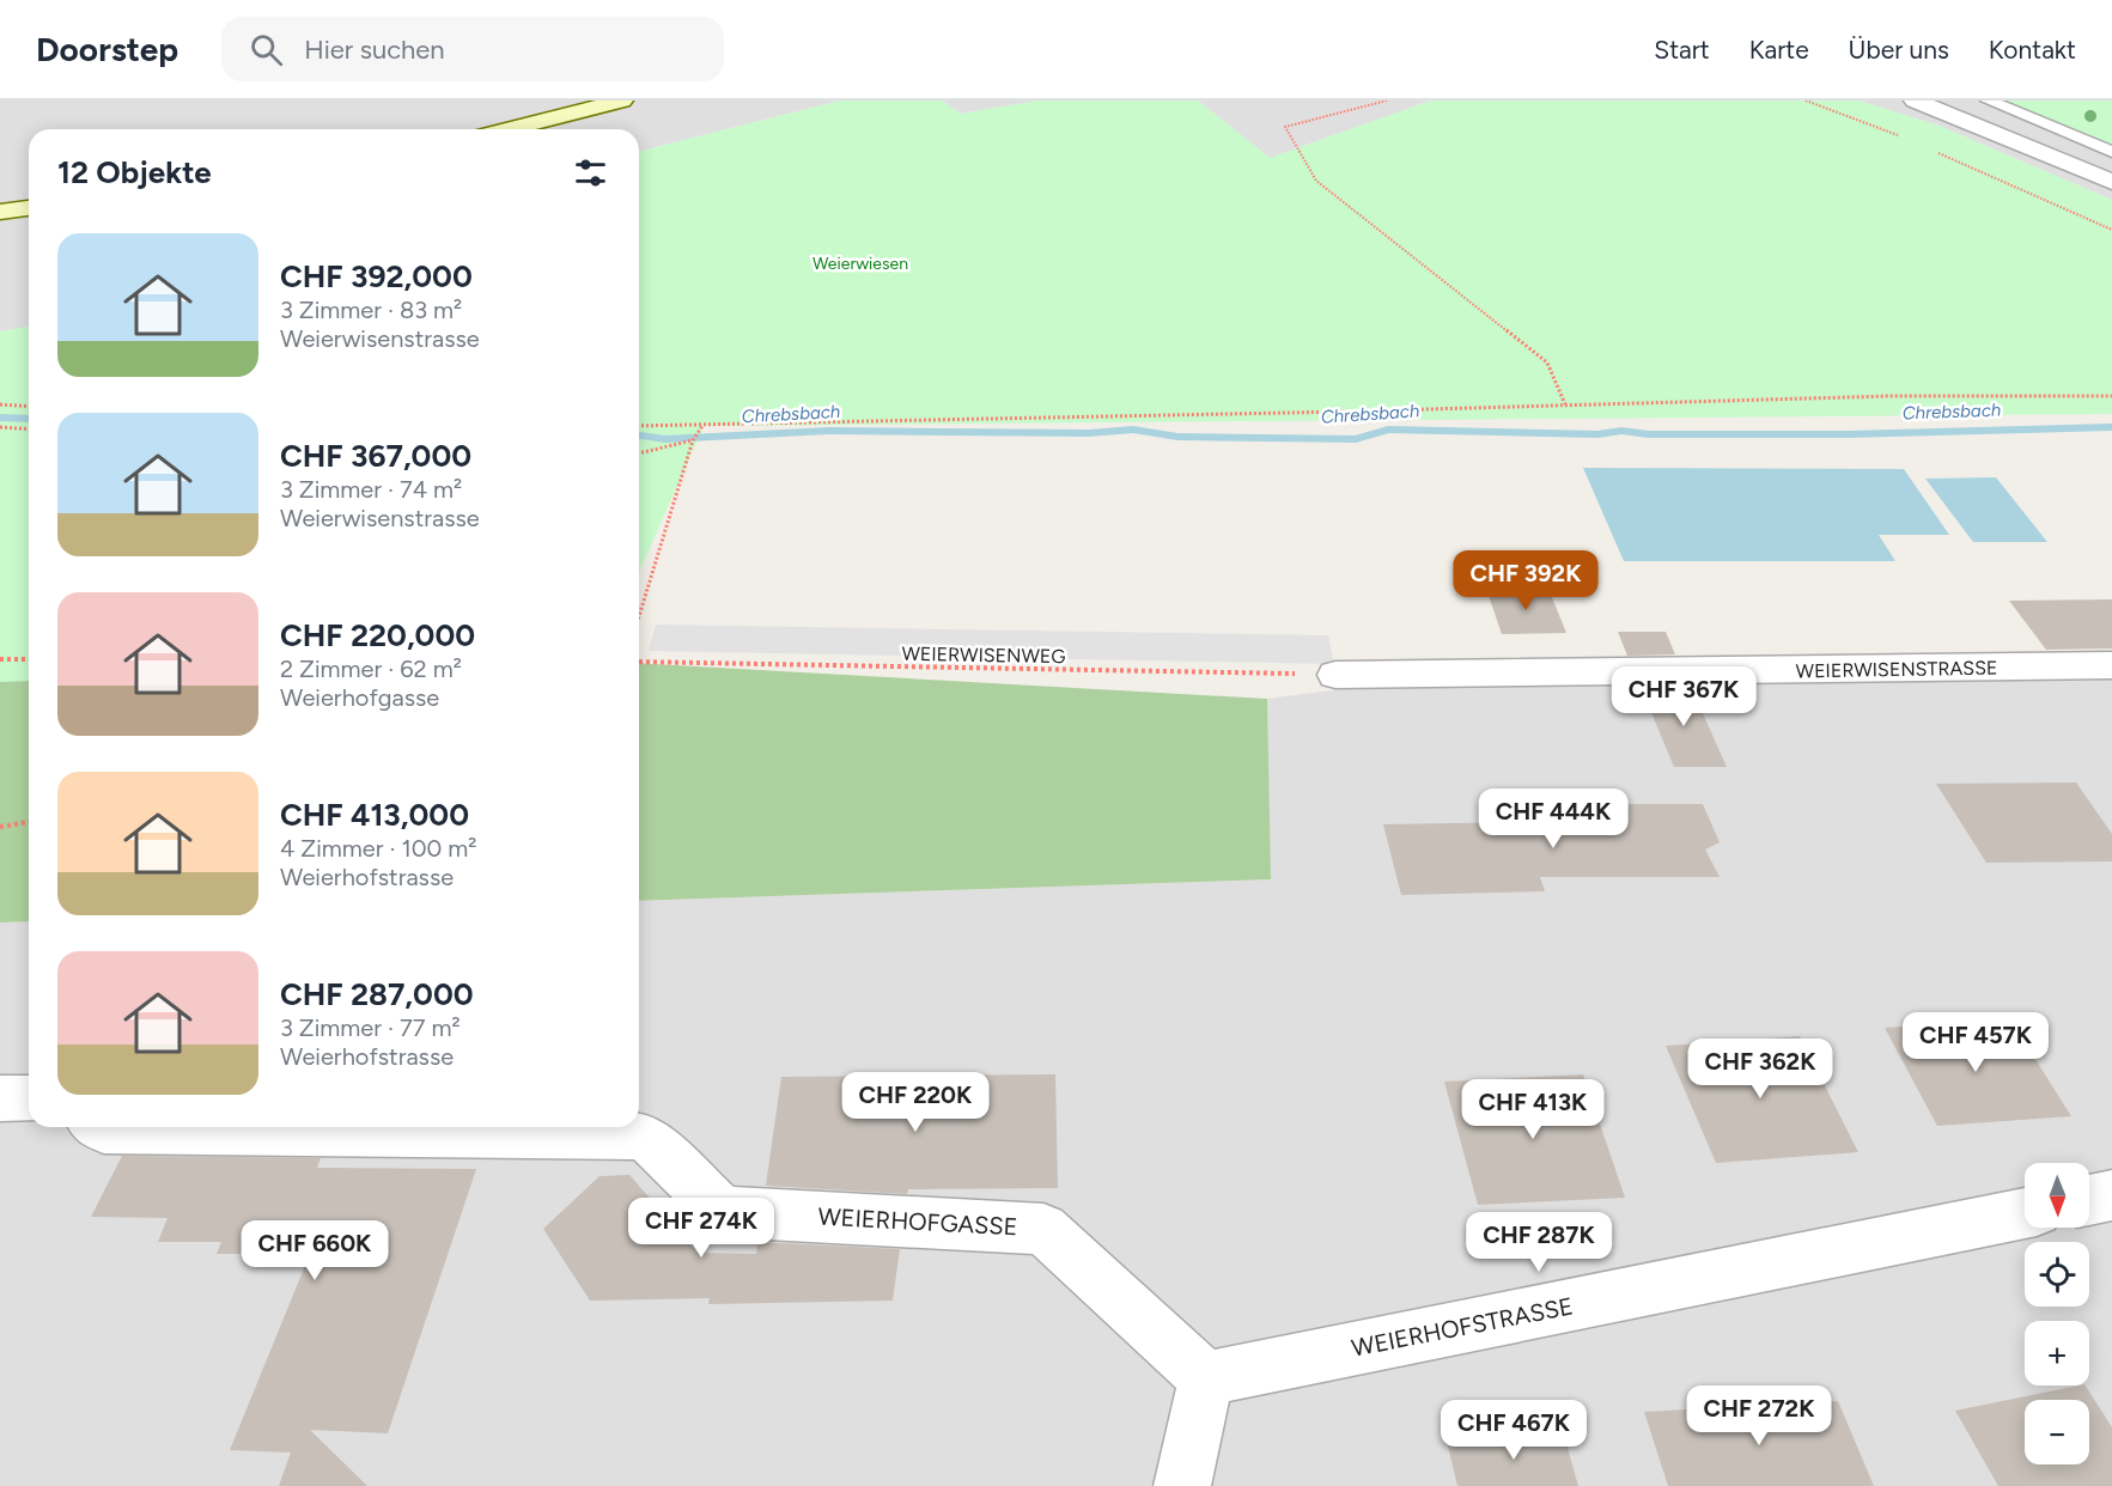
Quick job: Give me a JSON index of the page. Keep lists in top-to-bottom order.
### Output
{
  "streets": {
    "street": ["WEIERWISENSTRASSE", "WEIERHOFGASSE", "WEIERHOFSTRASSE"],
    "path": ["WEIERWISENWEG"]
  },
  "crossings": [
    ["WEIERWISENWEG", "WEIERWISENSTRASSE"],
    ["WEIERHOFGASSE", "WEIERHOFSTRASSE"]
  ],
  "water": ["Chrebsbach"],
  "parks": ["Weierwiesen"],
  "north": "bottom",
  "page": {
    "header": "Doorstep",
    "search": "Hier suchen",
    "nav": [
      "Start",
      "Karte",
      "Über uns",
      "Kontakt"
    ],
    "heading": "12 Objekte",
    "list": [
      {
        "name": "CHF 392,000",
        "note": "3 Zimmer · 83 m² · Weierwisenstrasse"
      },
      {
        "name": "CHF 367,000",
        "note": "3 Zimmer · 74 m² · Weierwisenstrasse"
      },
      {
        "name": "CHF 220,000",
        "note": "2 Zimmer · 62 m² · Weierhofgasse"
      },
      {
        "name": "CHF 413,000",
        "note": "4 Zimmer · 100 m² · Weierhofstrasse"
      },
      {
        "name": "CHF 287,000",
        "note": "3 Zimmer · 77 m² · Weierhofstrasse"
      }
    ],
    "price": [
      "CHF 392K",
      "CHF 367K",
      "CHF 444K",
      "CHF 457K",
      "CHF 362K",
      "CHF 220K",
      "CHF 413K",
      "CHF 274K",
      "CHF 287K",
      "CHF 660K",
      "CHF 272K",
      "CHF 467K"
    ],
    "map_buttons": ["+", "−"]
  }
}
